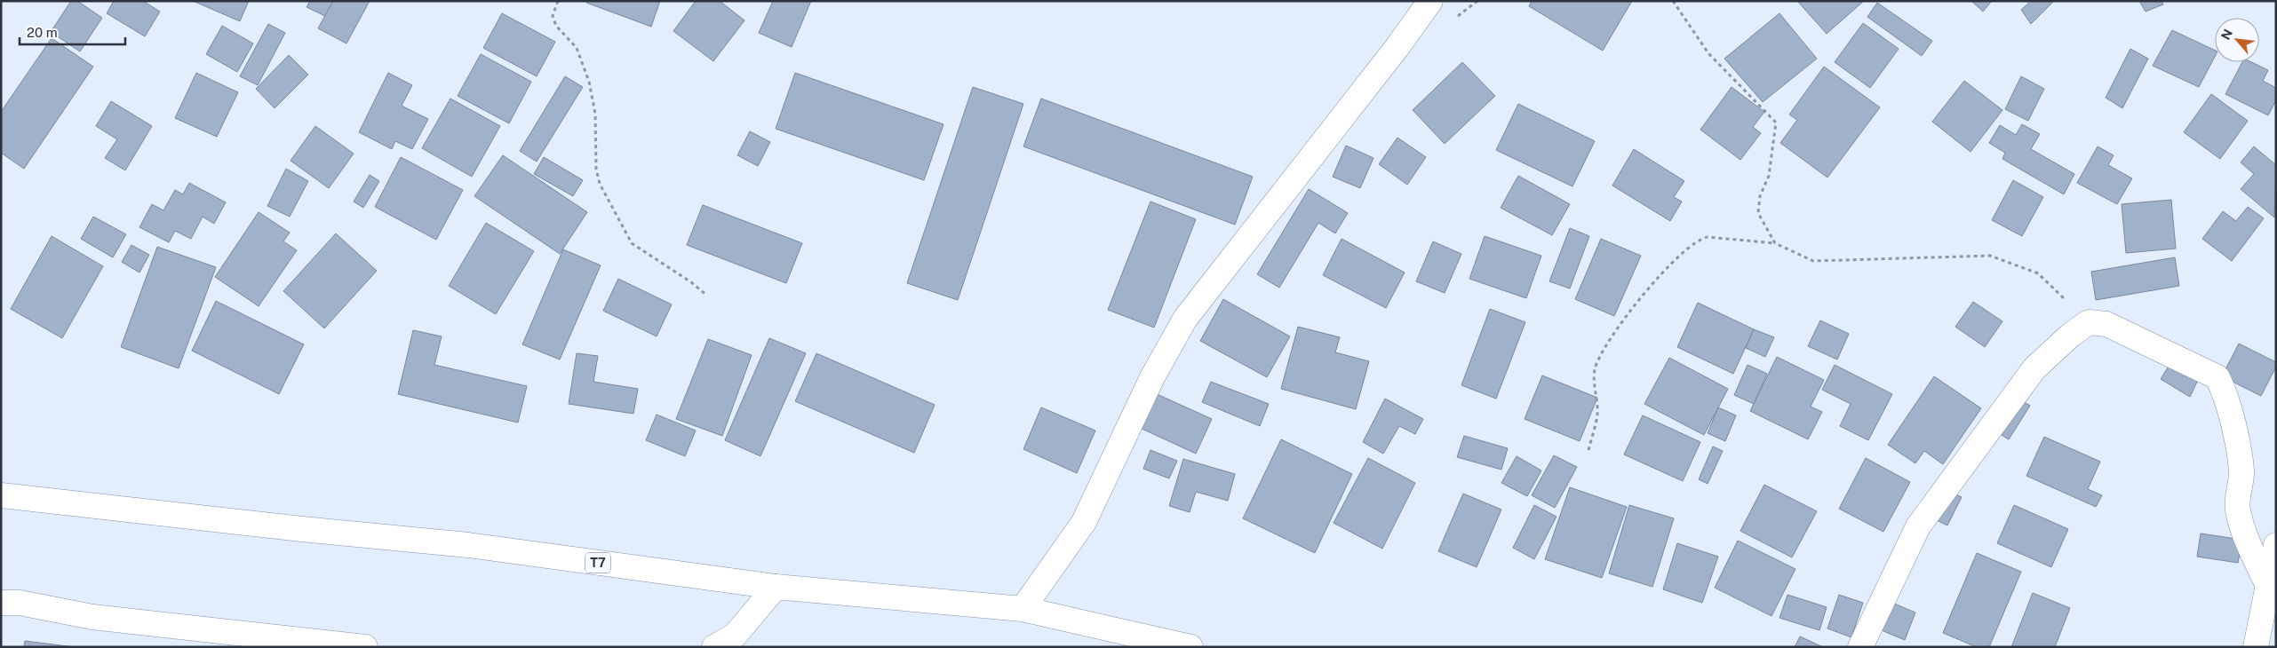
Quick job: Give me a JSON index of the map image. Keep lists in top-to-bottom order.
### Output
{
  "streets": {
    "main road": ["T7"]
  },
  "scale_bar": "20 m",
  "north": "top left"
}
